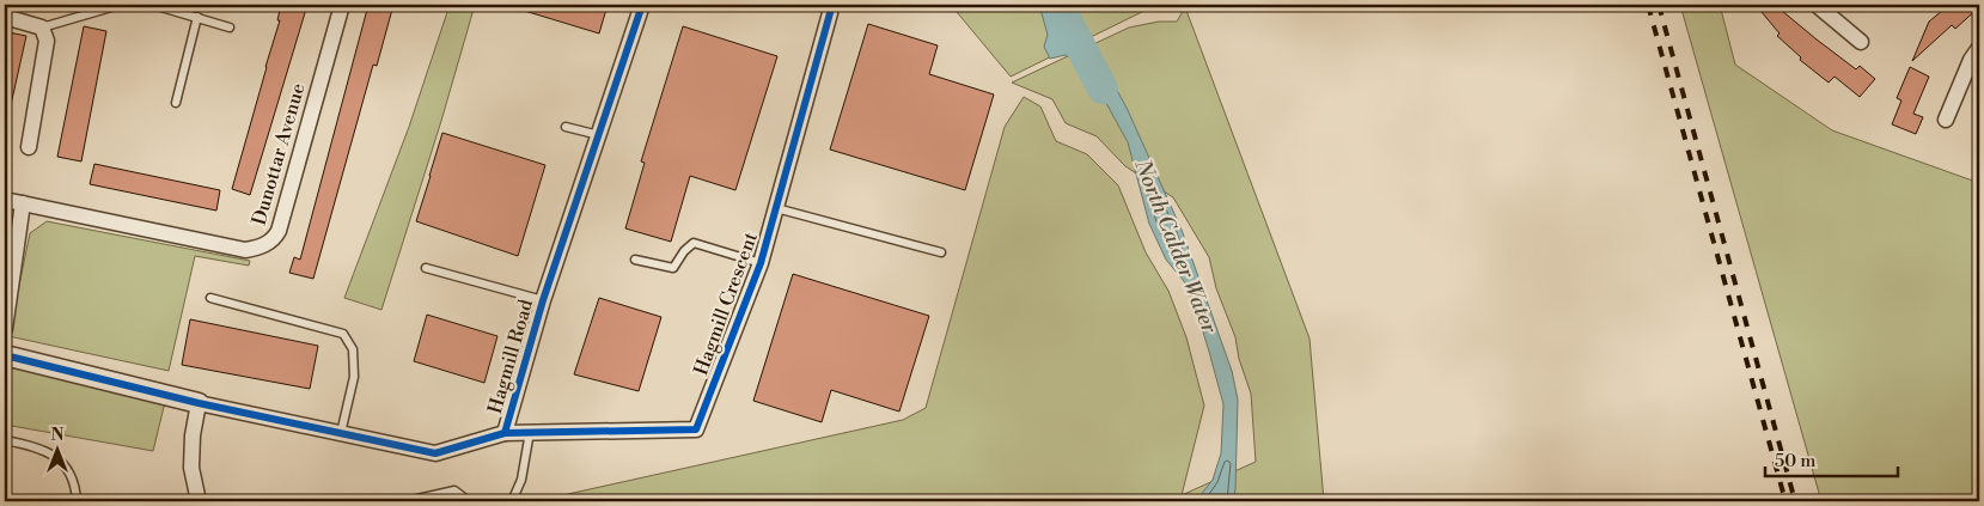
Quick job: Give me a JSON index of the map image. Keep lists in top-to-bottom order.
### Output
{
  "streets": {
    "street": ["Dunottar Avenue", "Hagmill Crescent", "Hagmill Road"]
  },
  "crossings": [
    ["Hagmill Crescent", "Hagmill Road"]
  ],
  "water": ["North Calder Water"],
  "scale_bar": "50 m",
  "north": "top"
}
